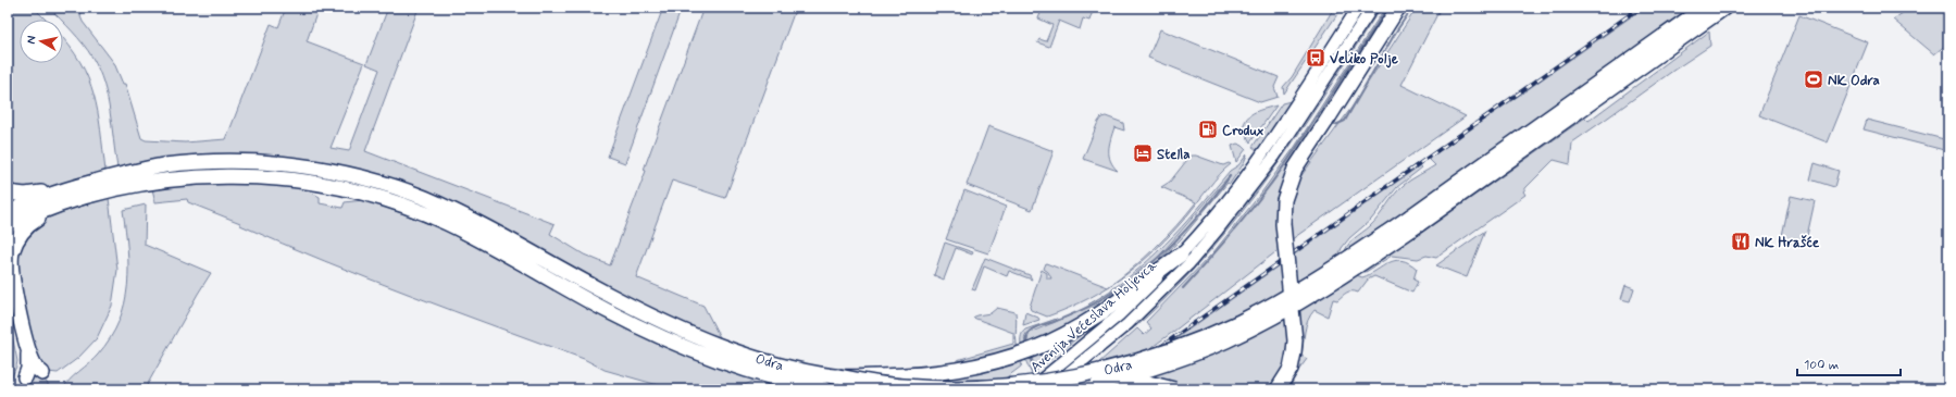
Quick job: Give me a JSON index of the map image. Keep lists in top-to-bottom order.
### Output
{
  "streets": {
    "highway": ["Odra"],
    "main road": ["Avenija Većeslava Holjevca"]
  },
  "places": {
    "bus stop": ["Veliko Polje"],
    "sports": ["NK Odra"],
    "fuel station": ["Crodux"],
    "hotel": ["Stella"],
    "restaurant": ["NK Hrašće"]
  },
  "scale_bar": "100 m",
  "north": "left"
}
